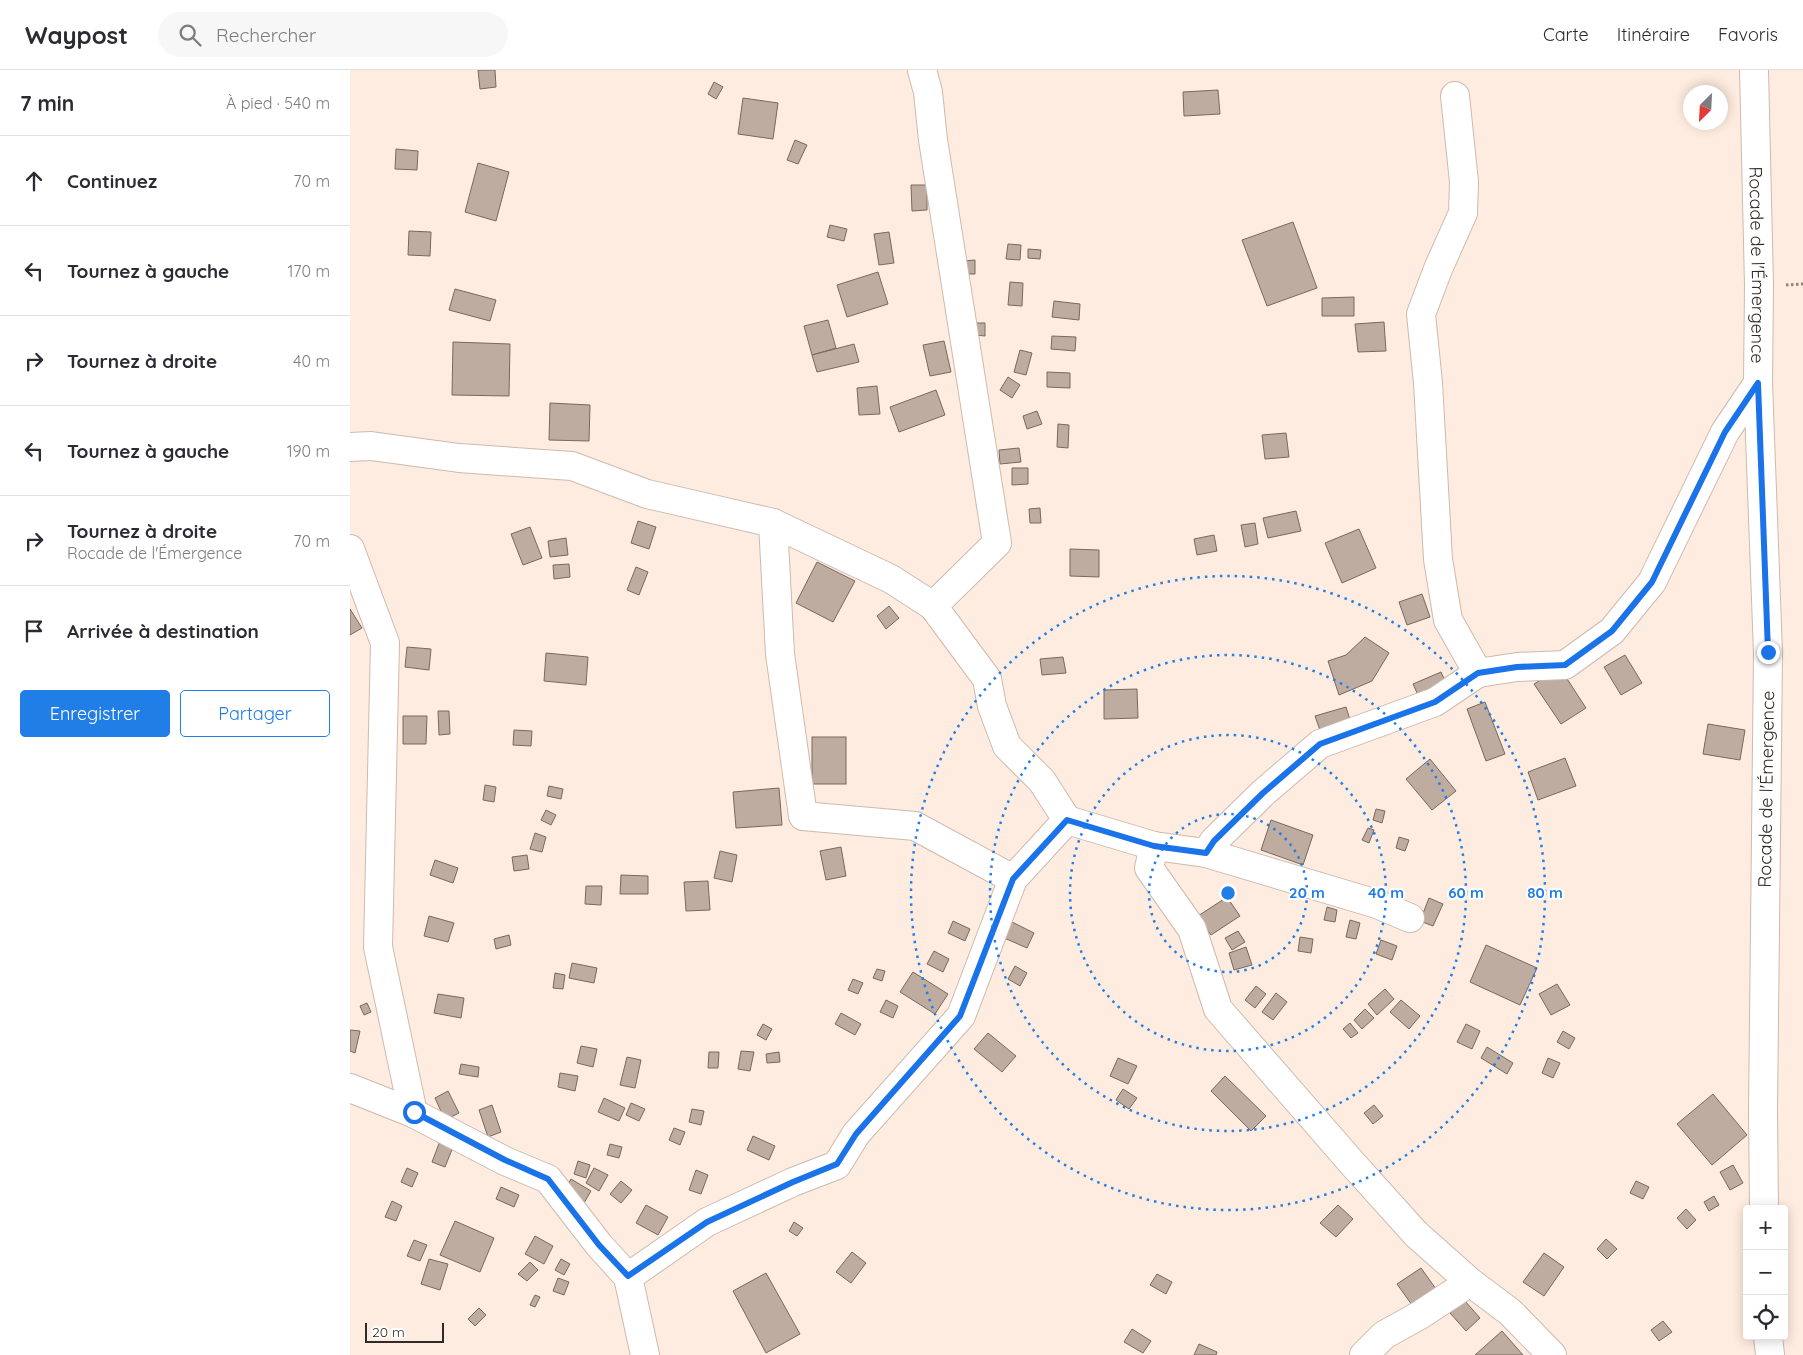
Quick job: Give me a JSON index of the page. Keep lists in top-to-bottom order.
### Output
{
  "streets": {
    "street": ["Rocade de l'Émergence"]
  },
  "scale_bar": "20 m",
  "north": "bottom left",
  "page": {
    "header": "Waypost",
    "search": "Rechercher",
    "nav": ["Carte", "Itinéraire", "Favoris"],
    "heading": ["7 min", "À pied · 540 m"],
    "list": [
      ["Continuez", "70 m"],
      ["Tournez à gauche", "170 m"],
      ["Tournez à droite", "40 m"],
      ["Tournez à gauche", "190 m"],
      ["Tournez à droite", "Rocade de l'Émergence", "70 m"],
      "Arrivée à destination"
    ],
    "buttons": ["Enregistrer", "Partager"],
    "map_buttons": ["+", "−"],
    "scale": "20 m"
  },
  "rings": [
    "20 m",
    "40 m",
    "60 m",
    "80 m"
  ]
}
